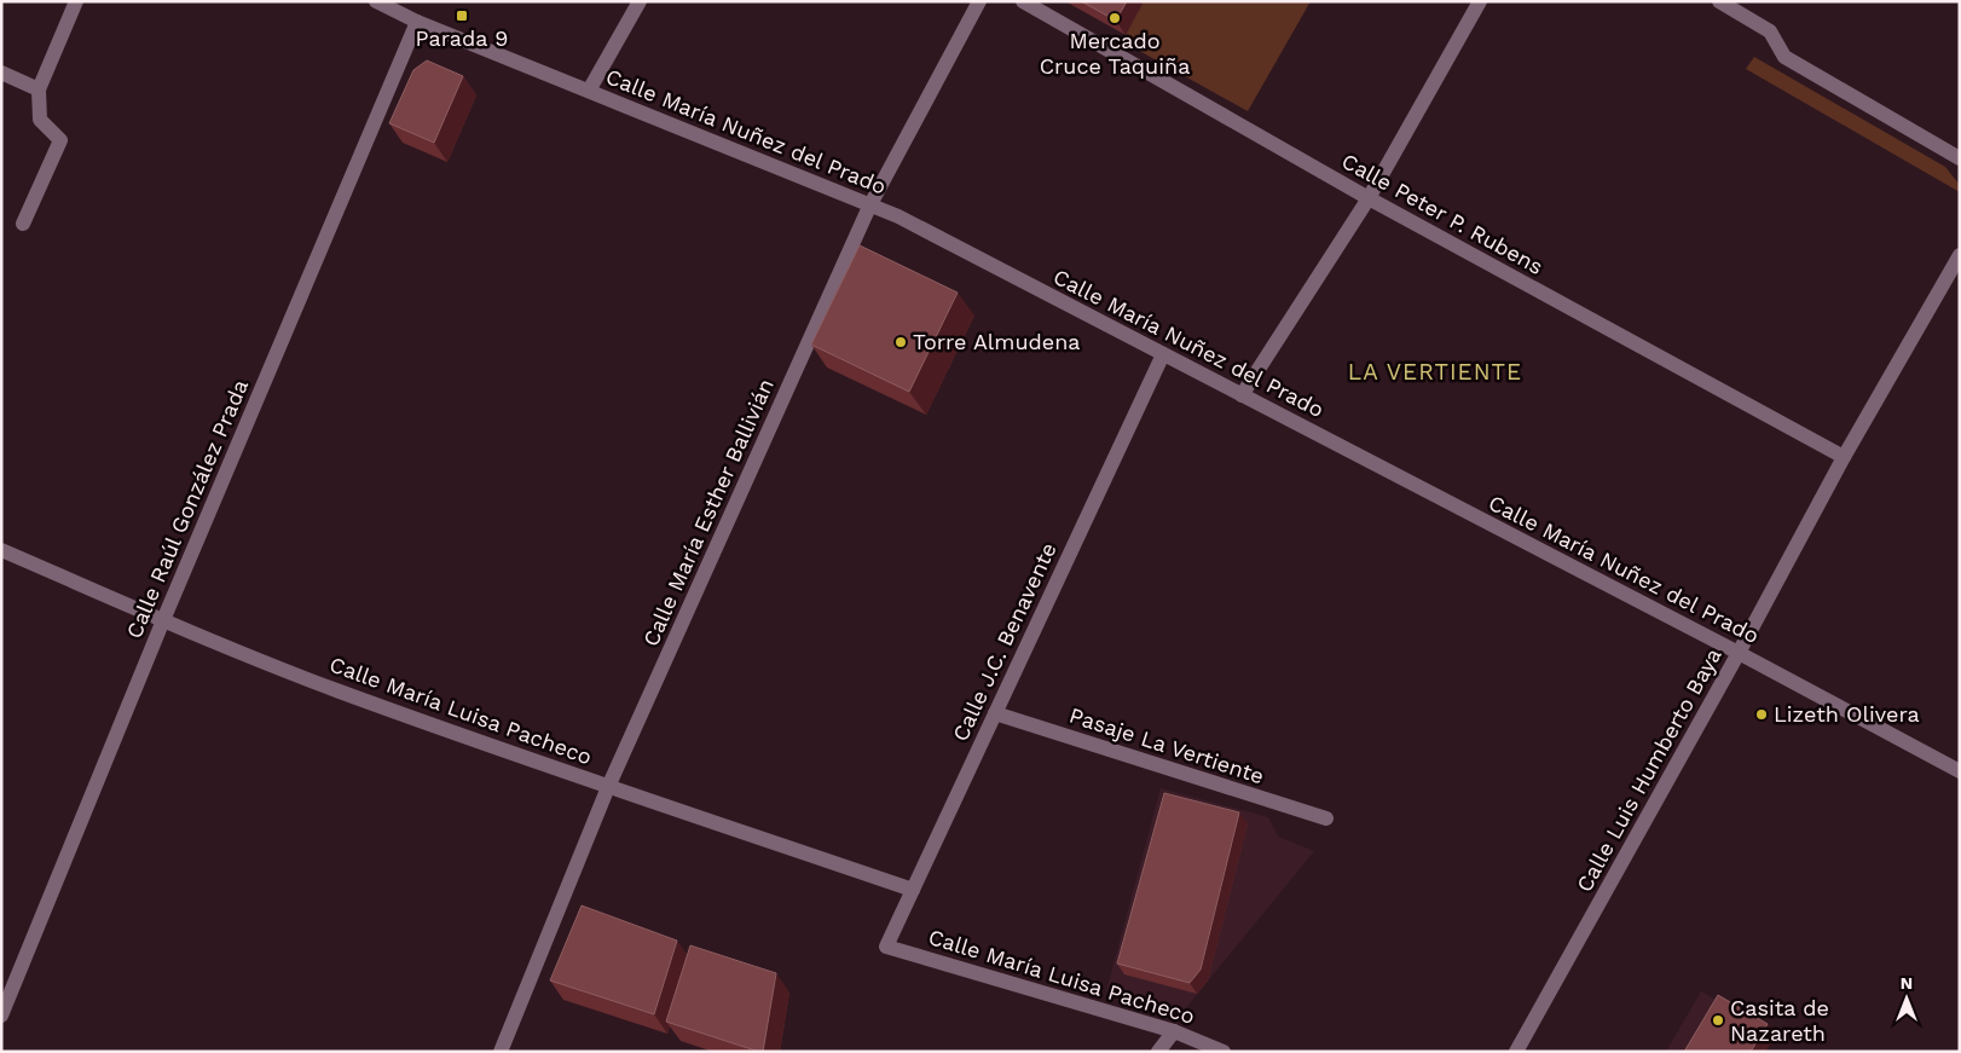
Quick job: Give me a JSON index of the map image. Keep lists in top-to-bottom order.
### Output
{
  "streets": {
    "street": [
      "Calle María Nuñez del Prado",
      "Calle Peter P. Rubens",
      "Calle Raúl González Prada",
      "Calle María Esther Ballivián",
      "Calle J.C. Benavente",
      "Calle María Luisa Pacheco",
      "Pasaje La Vertiente",
      "Calle Luis Humberto Baya"
    ]
  },
  "crossings": [
    ["Calle María Nuñez del Prado", "Calle Raúl González Prada"],
    ["Calle María Nuñez del Prado", "Calle María Esther Ballivián"],
    ["Calle María Nuñez del Prado", "Calle J.C. Benavente"],
    ["Calle María Nuñez del Prado", "Calle Luis Humberto Baya"],
    ["Calle Peter P. Rubens", "Calle Luis Humberto Baya"],
    ["Calle Raúl González Prada", "Calle María Luisa Pacheco"],
    ["Calle María Esther Ballivián", "Calle María Luisa Pacheco"],
    ["Calle J.C. Benavente", "Calle María Luisa Pacheco"],
    ["Calle J.C. Benavente", "Pasaje La Vertiente"]
  ],
  "districts": ["LA VERTIENTE"],
  "places": {
    "transit": ["Parada 9"],
    "other": [
      "Mercado Cruce Taquiña",
      "Torre Almudena",
      "Lizeth Olivera",
      "Casita de Nazareth"
    ]
  },
  "north": "top"
}
